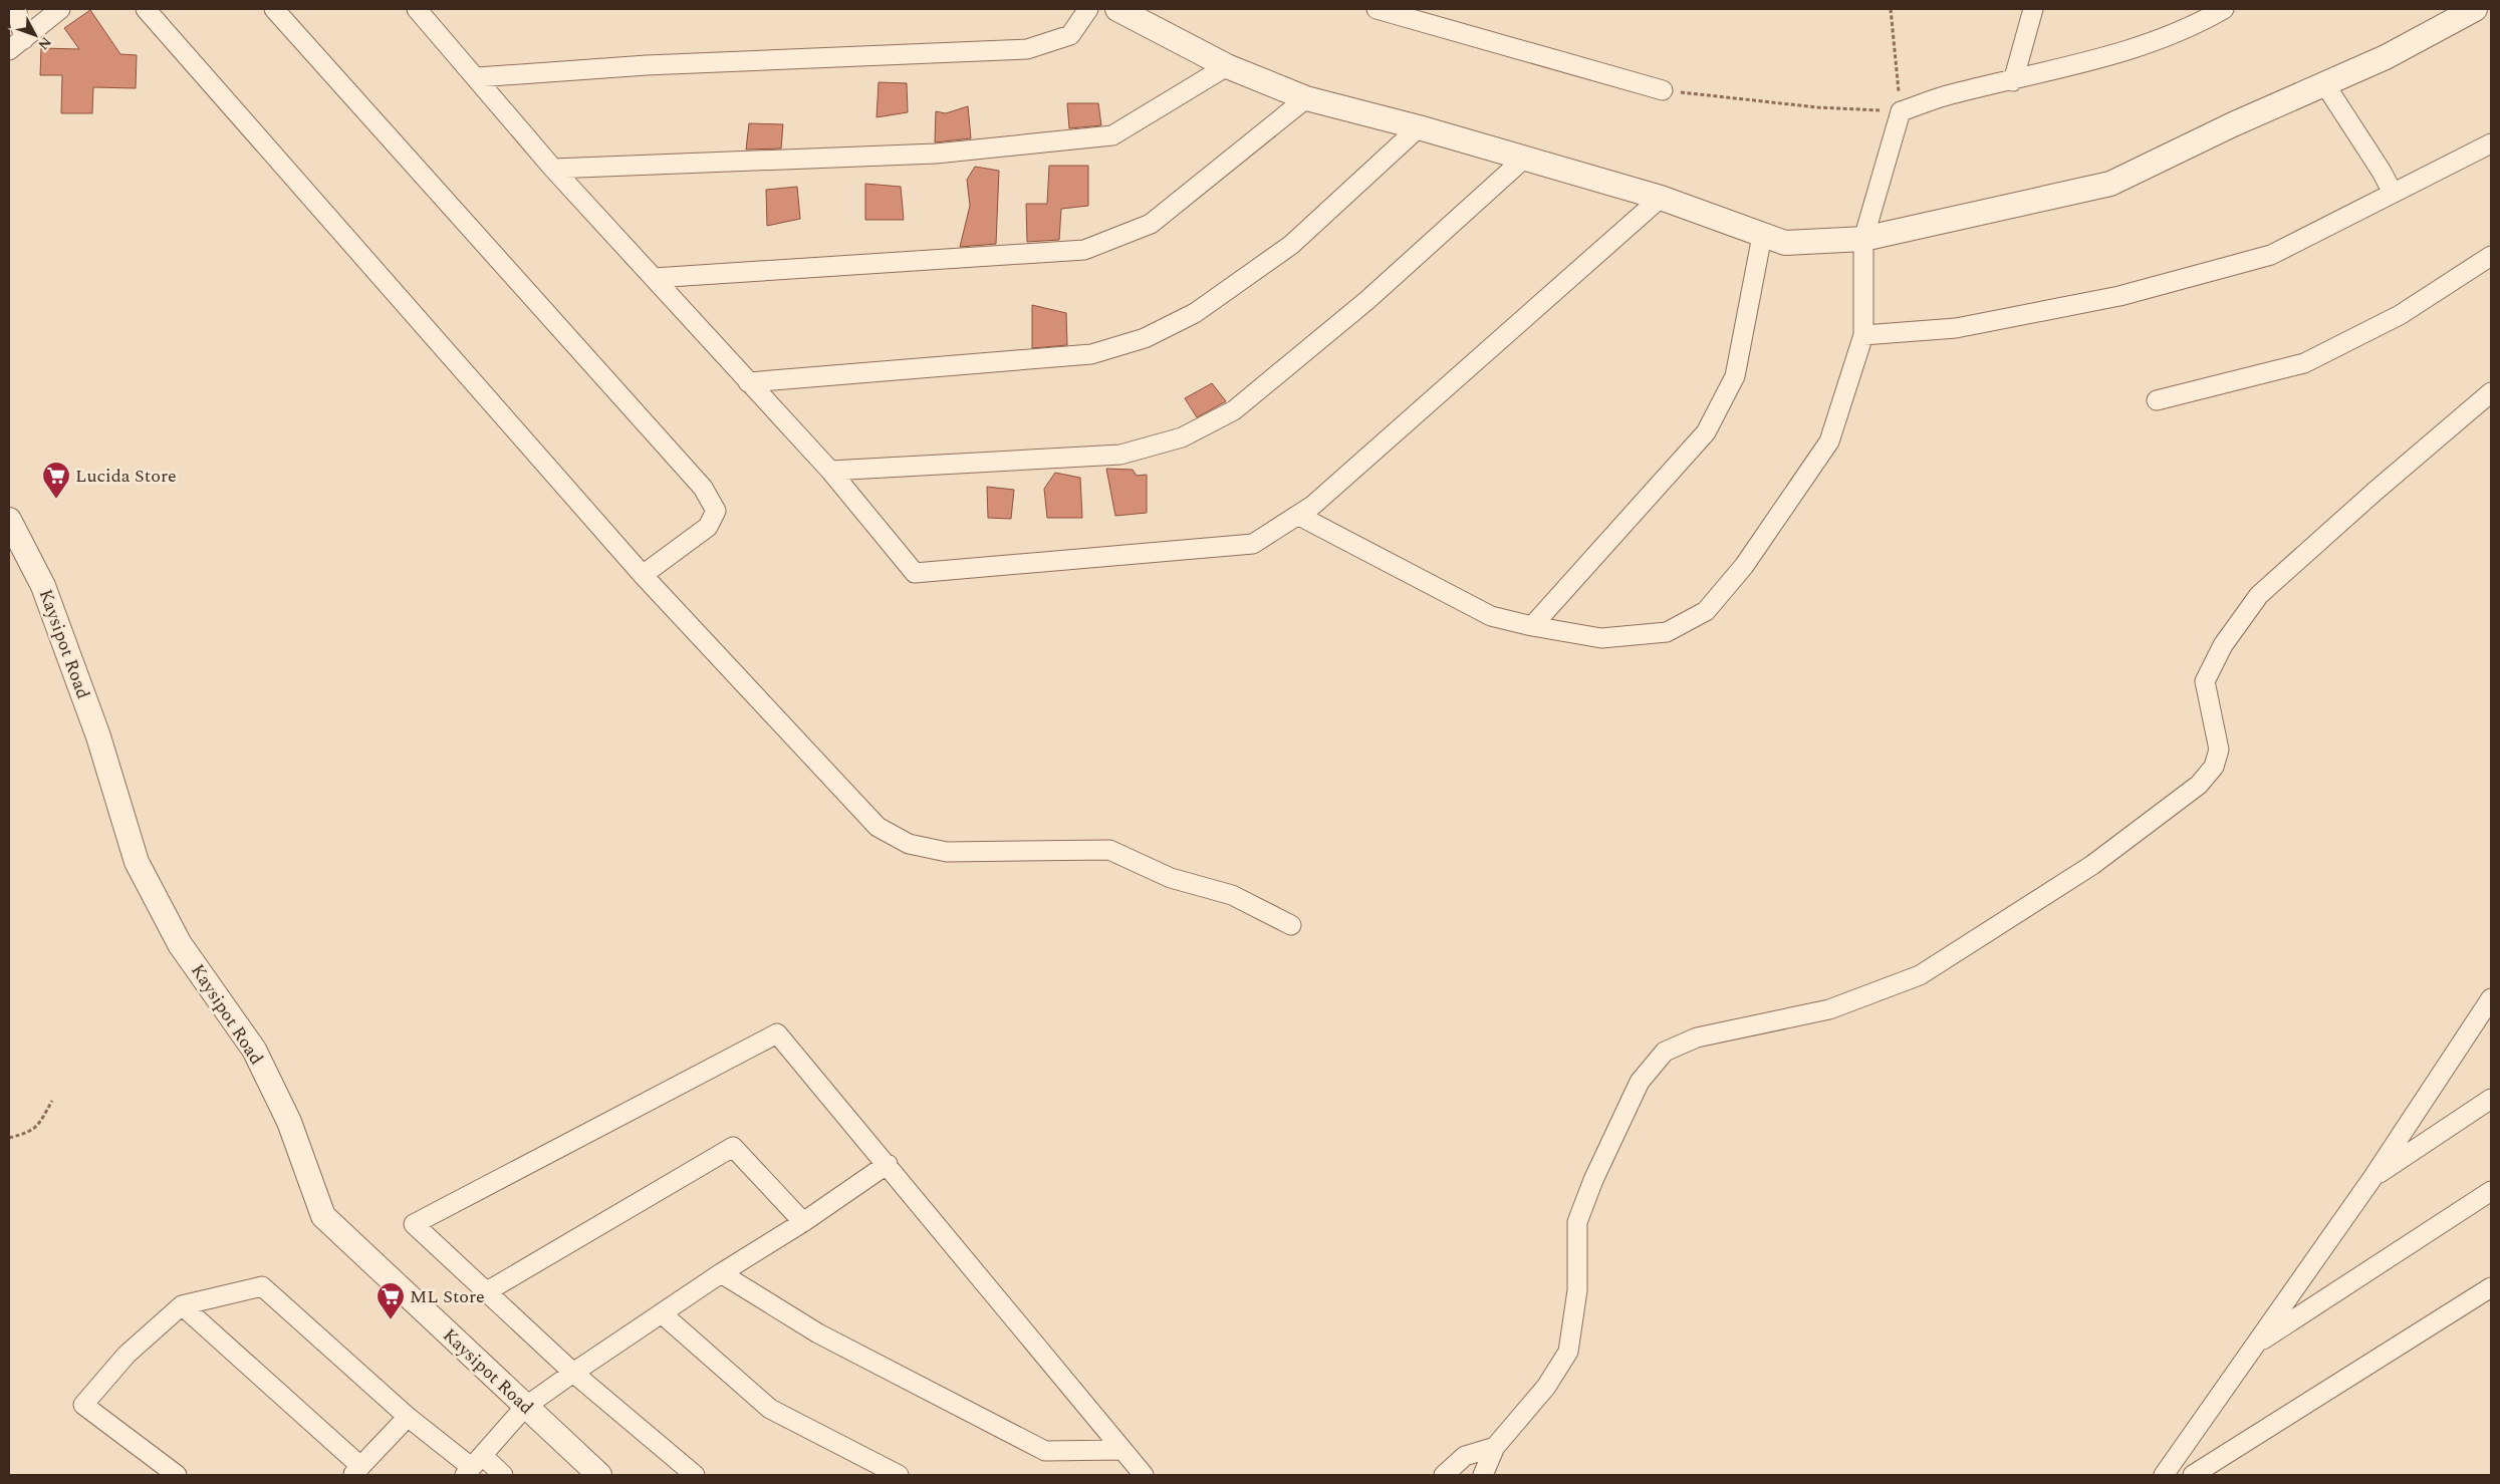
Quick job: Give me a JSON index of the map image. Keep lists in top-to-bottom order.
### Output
{
  "streets": {
    "street": ["Kaysipot Road"]
  },
  "places": {
    "supermarket": ["Lucida Store", "ML Store"]
  },
  "north": "bottom right"
}
